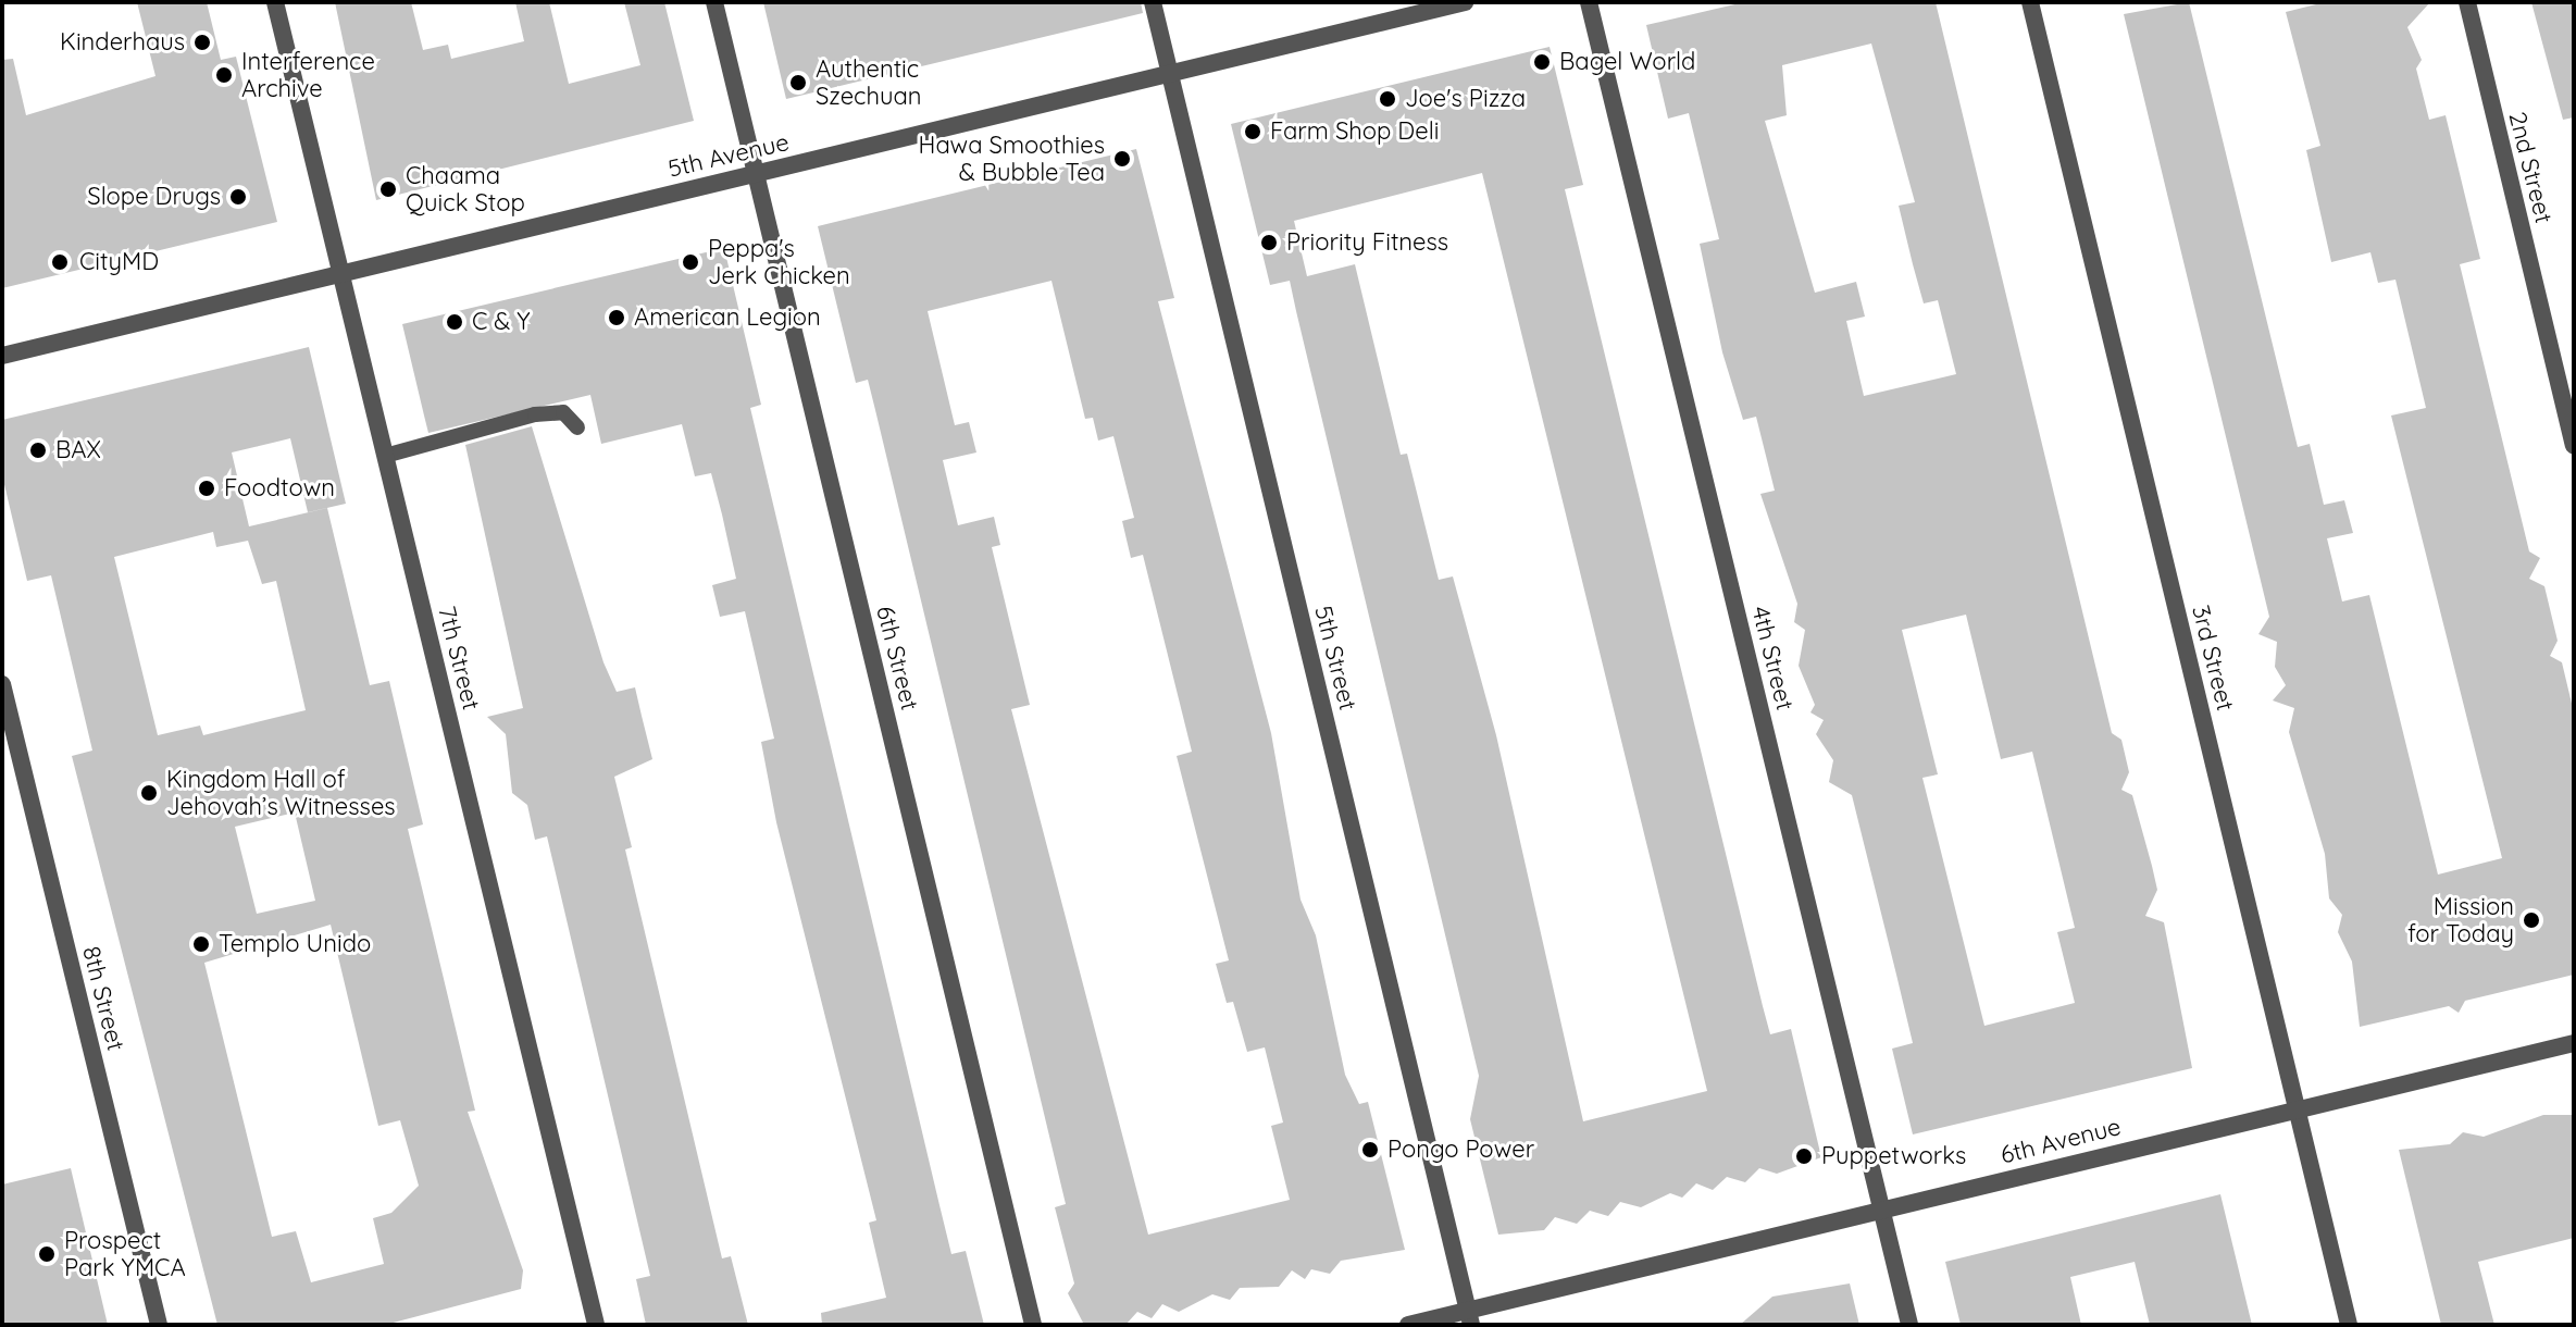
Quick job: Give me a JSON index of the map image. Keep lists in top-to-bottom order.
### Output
{
  "streets": {
    "street": [
      "5th Avenue",
      "2nd Street",
      "7th Street",
      "6th Street",
      "5th Street",
      "4th Street",
      "3rd Street",
      "8th Street",
      "6th Avenue"
    ]
  },
  "crossings": [
    ["5th Avenue", "7th Street"],
    ["5th Avenue", "6th Street"],
    ["5th Avenue", "5th Street"],
    ["5th Street", "6th Avenue"],
    ["4th Street", "6th Avenue"],
    ["3rd Street", "6th Avenue"]
  ],
  "places": [
    "Kinderhaus",
    "Bagel World",
    "Interference Archive",
    "Authentic Szechuan",
    "Joe's Pizza",
    "Farm Shop Deli",
    "Hawa Smoothies & Bubble Tea",
    "Chaama Quick Stop",
    "Slope Drugs",
    "Priority Fitness",
    "CityMD",
    "Peppa's Jerk Chicken",
    "American Legion",
    "C & Y",
    "BAX",
    "Foodtown",
    "Kingdom Hall of Jehovah’s Witnesses",
    "Mission for Today",
    "Templo Unido",
    "Pongo Power",
    "Puppetworks",
    "Prospect Park YMCA"
  ]
}
